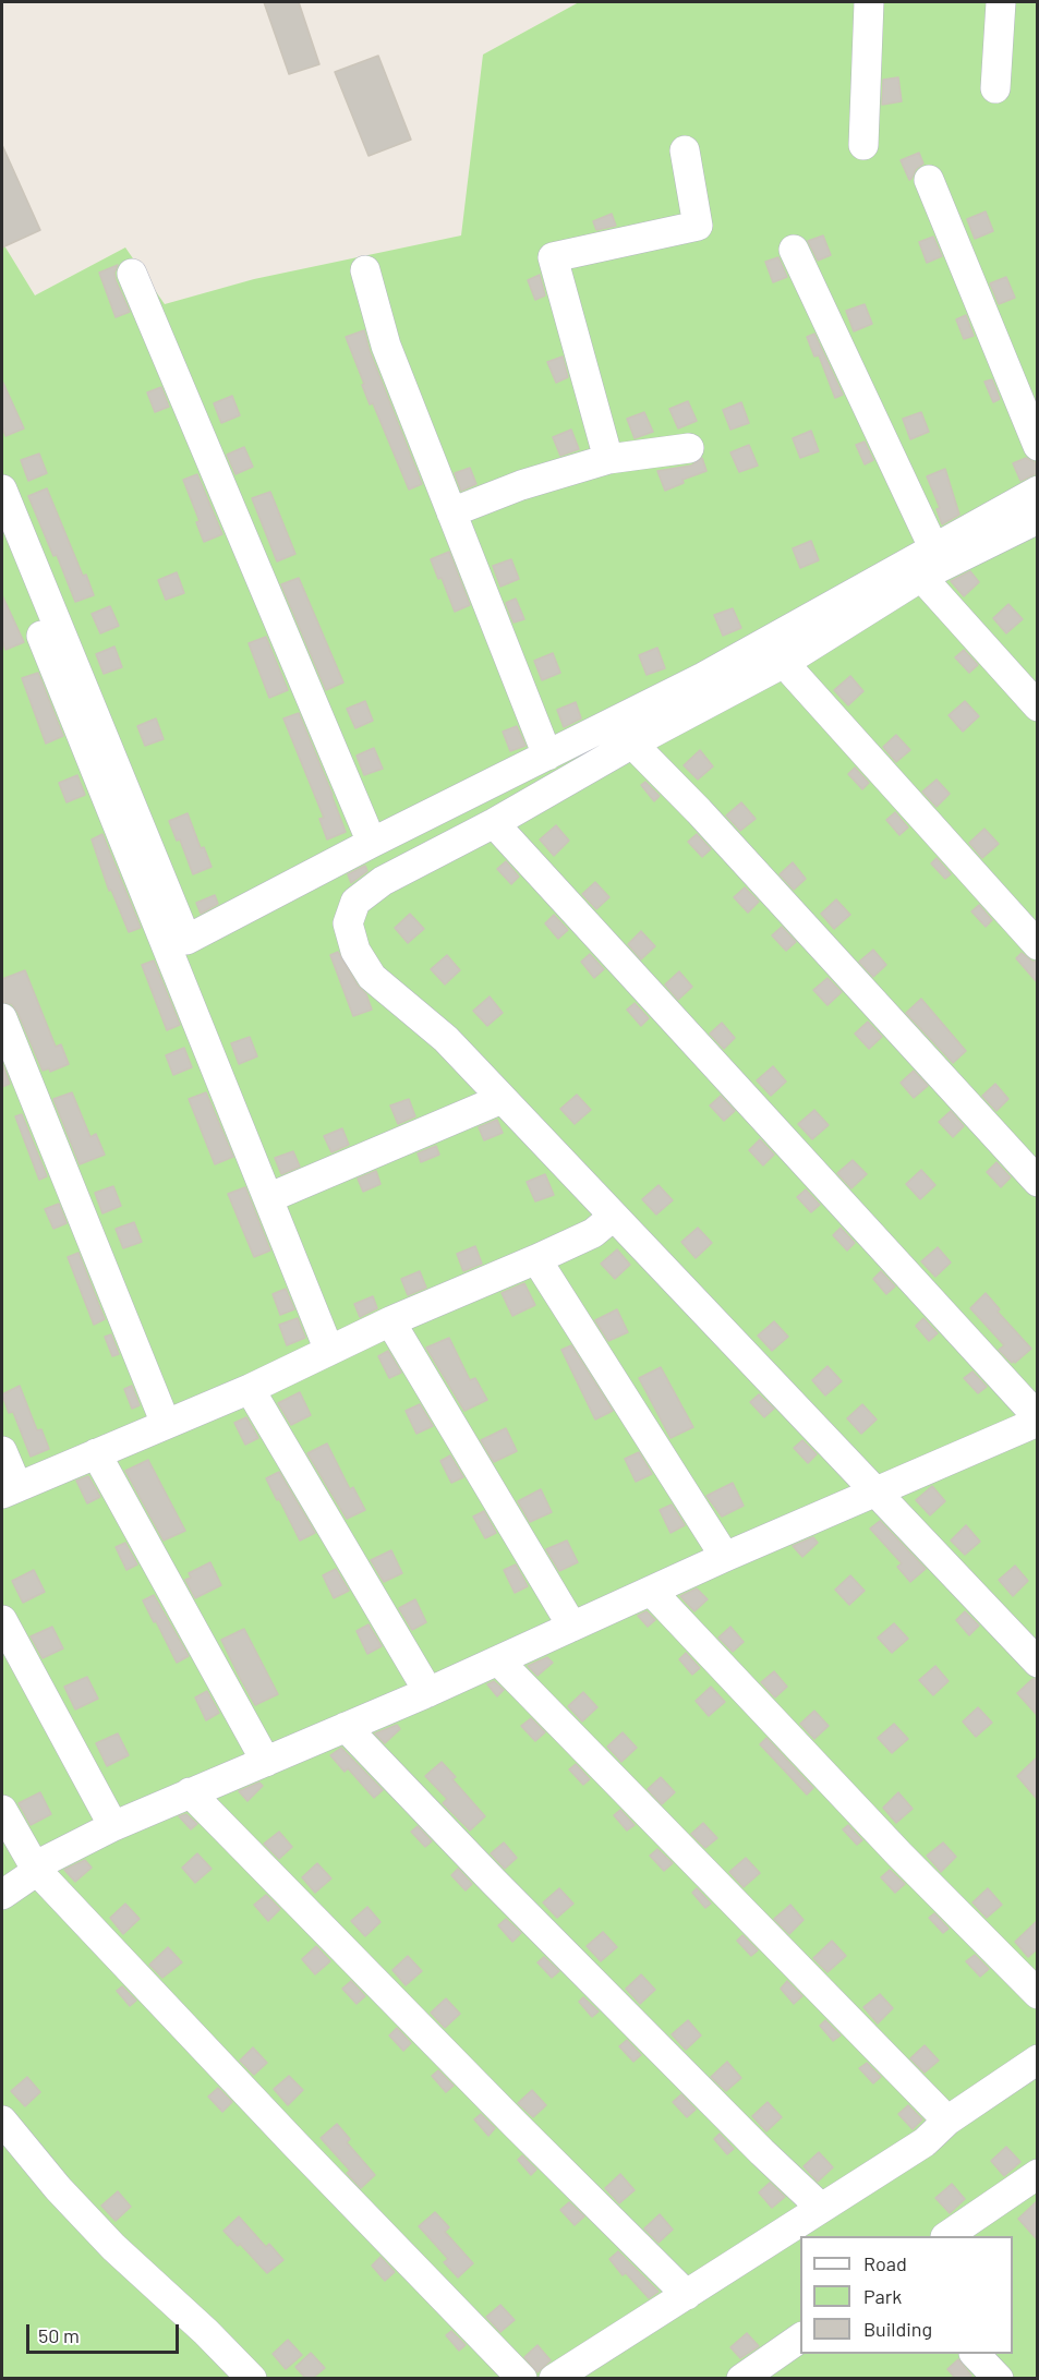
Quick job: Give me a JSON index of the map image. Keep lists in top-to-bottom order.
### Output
{
  "legend": ["Road", "Park", "Building"],
  "scale_bar": "50 m"
}
